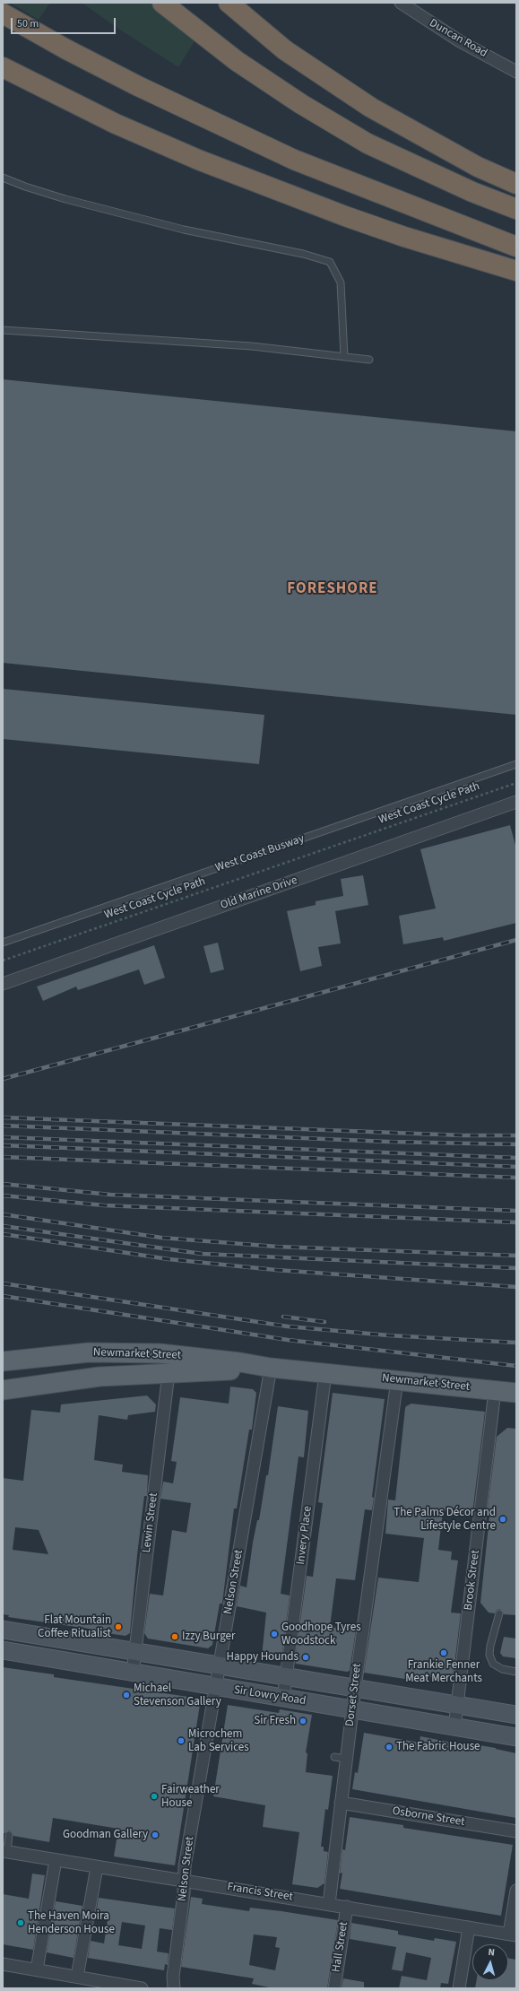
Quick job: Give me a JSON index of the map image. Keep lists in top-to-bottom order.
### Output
{
  "streets": {
    "main road": ["Newmarket Street", "Sir Lowry Road"],
    "street": [
      "Duncan Road",
      "Old Marine Drive",
      "Lewin Street",
      "Invery Place",
      "Brook Street",
      "Nelson Street",
      "Dorset Street",
      "Osborne Street",
      "Francis Street",
      "Hall Street"
    ],
    "lane": ["West Coast Busway"],
    "path": ["West Coast Cycle Path"]
  },
  "crossings": [
    ["Newmarket Street", "Lewin Street"],
    ["Newmarket Street", "Invery Place"],
    ["Newmarket Street", "Brook Street"],
    ["Newmarket Street", "Nelson Street"],
    ["Newmarket Street", "Dorset Street"],
    ["Lewin Street", "Sir Lowry Road"],
    ["Invery Place", "Sir Lowry Road"],
    ["Brook Street", "Sir Lowry Road"],
    ["Nelson Street", "Sir Lowry Road"],
    ["Nelson Street", "Francis Street"],
    ["Dorset Street", "Sir Lowry Road"],
    ["Dorset Street", "Osborne Street"],
    ["Dorset Street", "Francis Street"],
    ["Francis Street", "Hall Street"]
  ],
  "districts": ["FORESHORE"],
  "places": [
    "The Palms Décor and Lifestyle Centre",
    "Flat Mountain Coffee Ritualist",
    "Goodhope Tyres Woodstock",
    "Izzy Burger",
    "Frankie Fenner Meat Merchants",
    "Happy Hounds",
    "Michael Stevenson Gallery",
    "Sir Fresh",
    "Microchem Lab Services",
    "The Fabric House",
    "Fairweather House",
    "Goodman Gallery",
    "The Haven Moira Henderson House"
  ],
  "scale_bar": "50 m",
  "north": "top"
}
